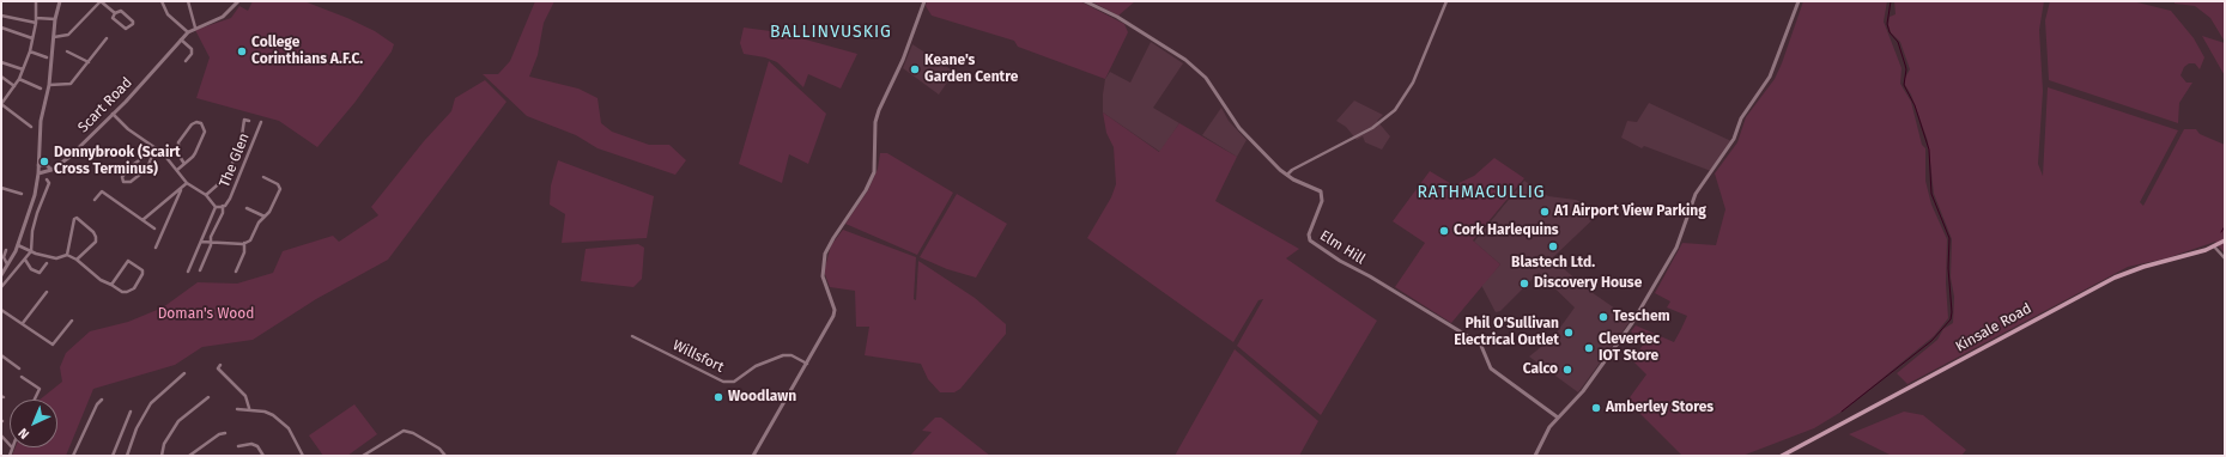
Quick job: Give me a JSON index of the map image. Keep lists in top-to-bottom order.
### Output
{
  "streets": {
    "main road": ["Kinsale Road"],
    "street": [
      "Scart Road",
      "The Glen",
      "Elm Hill",
      "Willsfort"
    ]
  },
  "districts": ["BALLINVUSKIG", "RATHMACULLIG"],
  "parks": ["Doman's Wood"],
  "places": [
    "College Corinthians A.F.C.",
    "Keane's Garden Centre",
    "Donnybrook (Scairt Cross Terminus)",
    "A1 Airport View Parking",
    "Cork Harlequins",
    "Blastech Ltd.",
    "Discovery House",
    "Teschem",
    "Phil O'Sullivan Electrical Outlet",
    "Clevertec IOT Store",
    "Calco",
    "Woodlawn",
    "Amberley Stores"
  ],
  "north": "bottom left"
}
